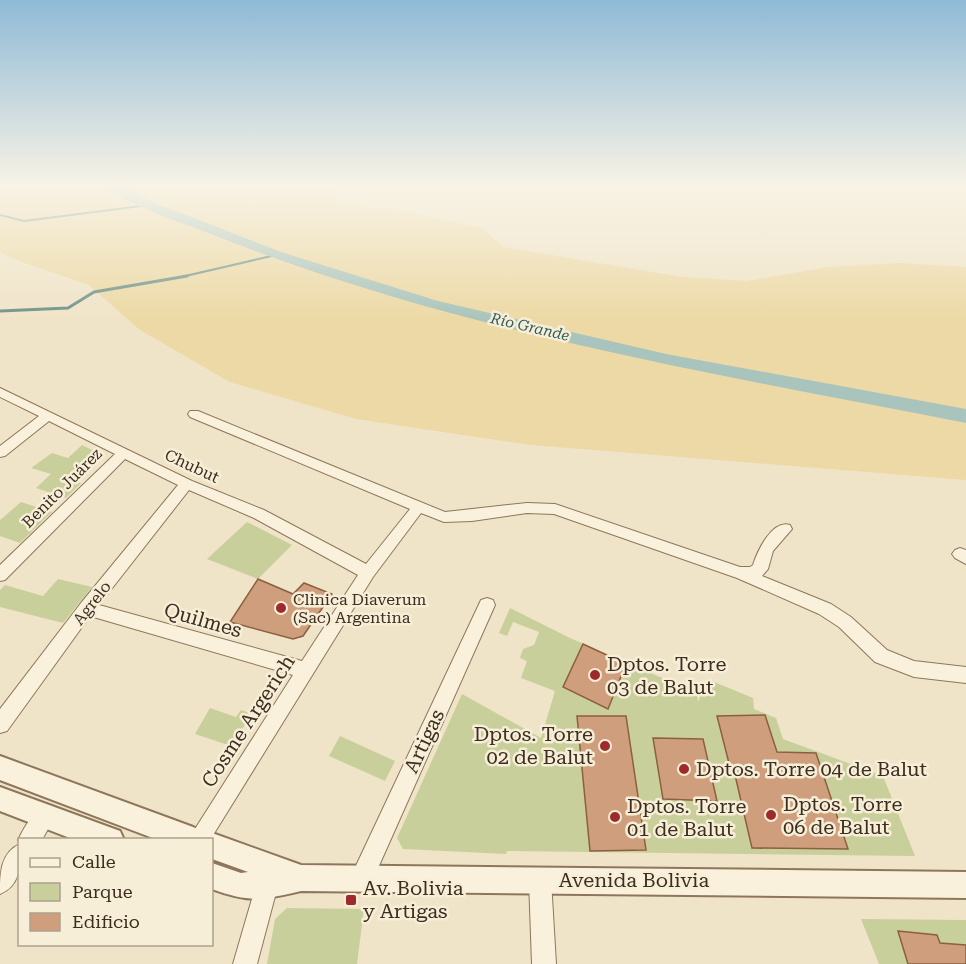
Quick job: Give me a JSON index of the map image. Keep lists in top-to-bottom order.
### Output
{
  "streets": {
    "street": [
      "Chubut",
      "Benito Juárez",
      "Agrelo",
      "Quilmes",
      "Cosme Argerich",
      "Artigas",
      "Avenida Bolivia"
    ]
  },
  "crossings": [
    ["Chubut", "Benito Juárez"],
    ["Chubut", "Agrelo"],
    ["Chubut", "Cosme Argerich"],
    ["Agrelo", "Quilmes"],
    ["Quilmes", "Cosme Argerich"],
    ["Artigas", "Avenida Bolivia"]
  ],
  "water": ["Río Grande"],
  "places": {
    "other": [
      "Clinica Diaverum (Sac) Argentina",
      "Dptos. Torre 03 de Balut",
      "Dptos. Torre 02 de Balut",
      "Dptos. Torre 04 de Balut",
      "Dptos. Torre 06 de Balut",
      "Dptos. Torre 01 de Balut"
    ],
    "transit": ["Av. Bolivia y Artigas"]
  },
  "legend": ["Calle", "Parque", "Edificio"]
}
